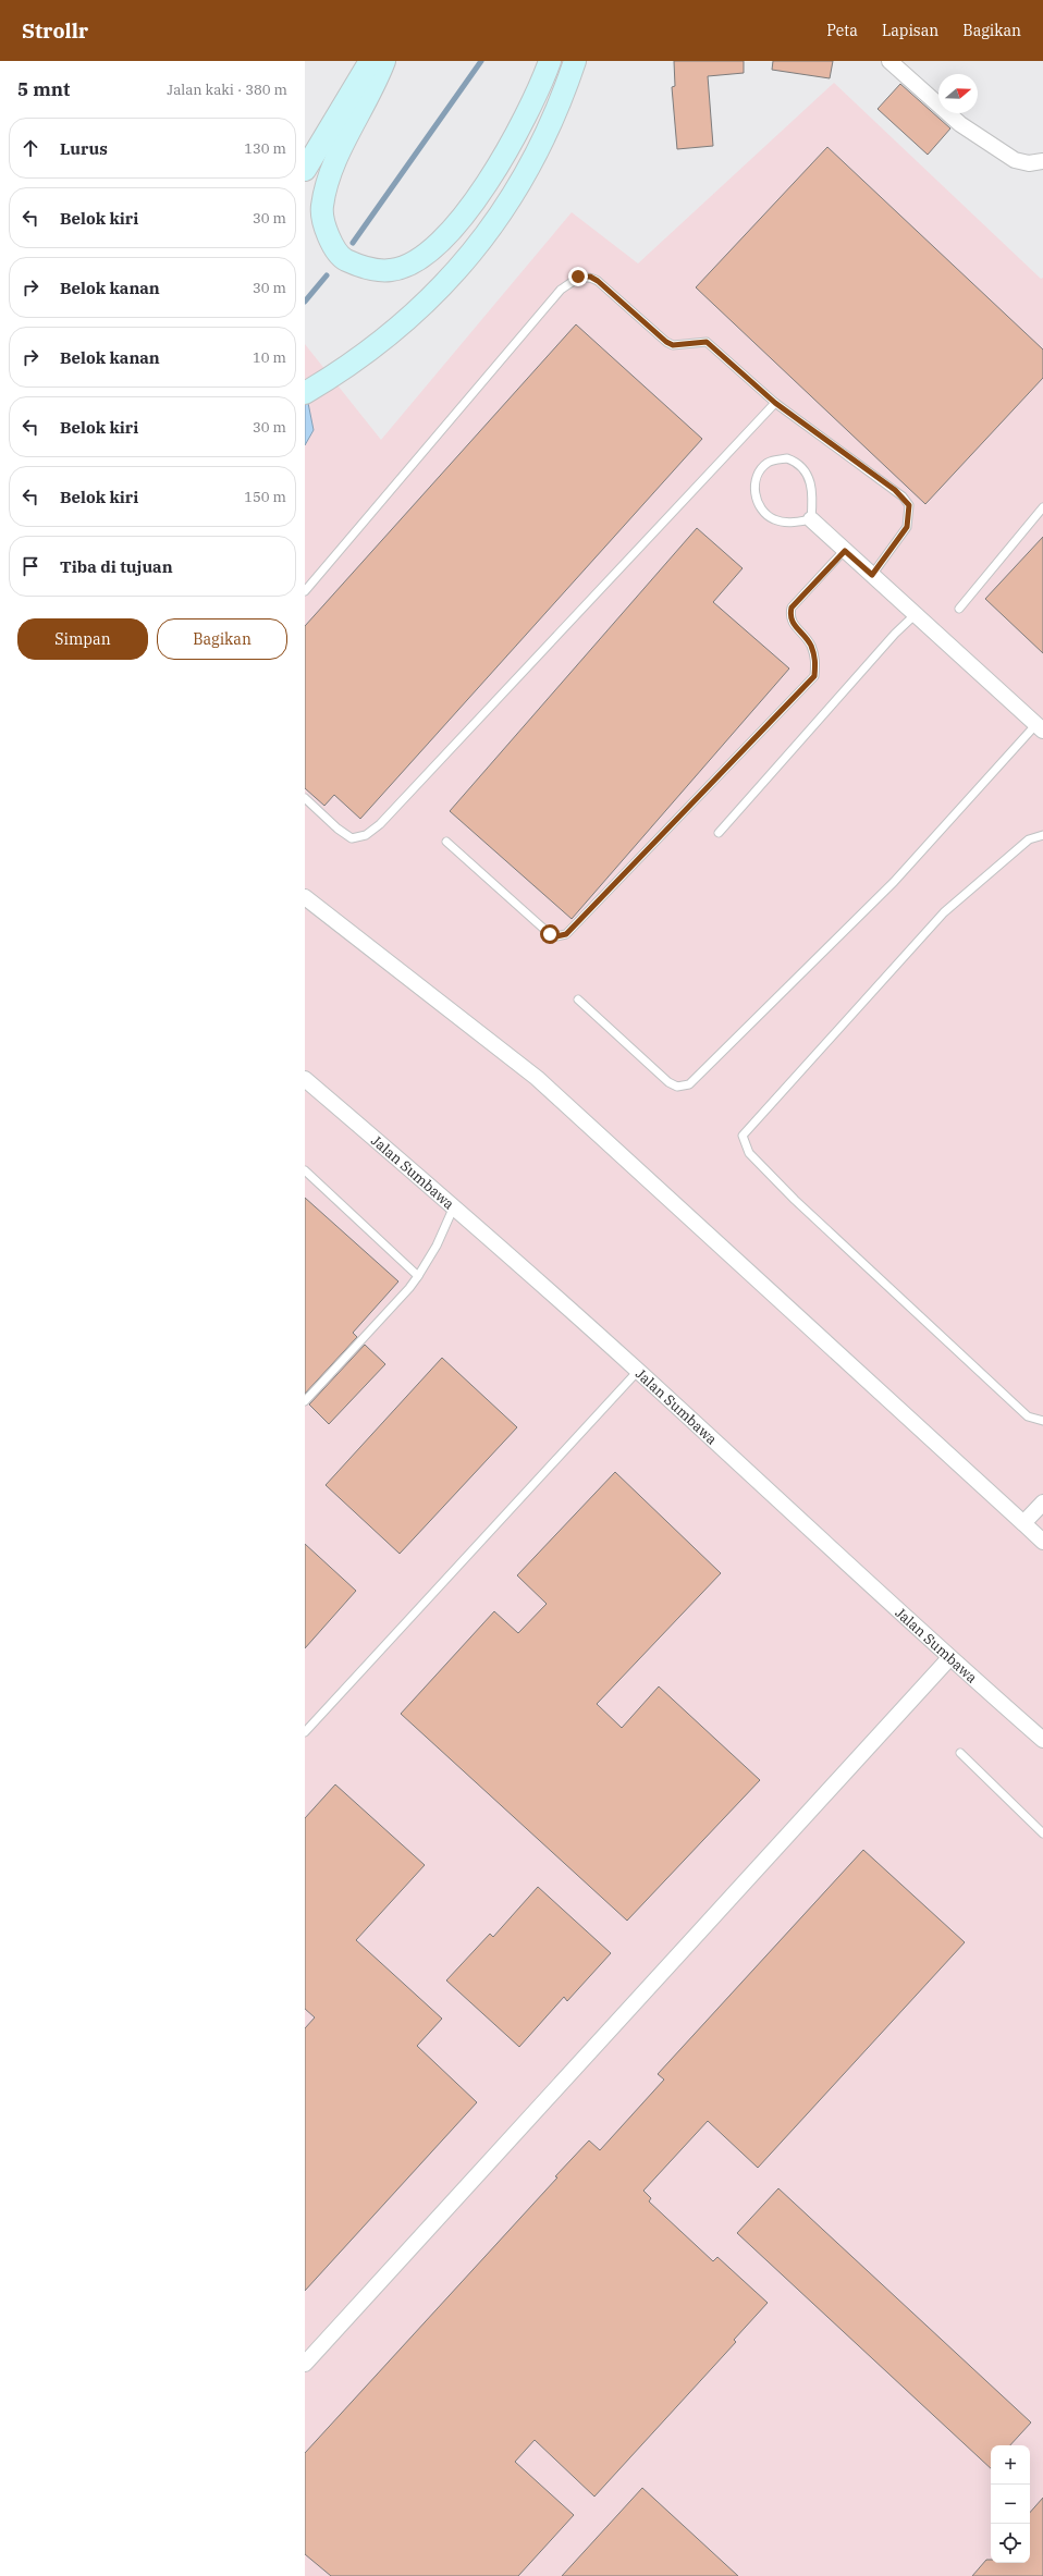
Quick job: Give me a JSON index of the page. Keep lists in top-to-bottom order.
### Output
{
  "streets": {
    "street": ["Jalan Sumbawa"]
  },
  "north": "right",
  "page": {
    "header": "Strollr",
    "nav": ["Peta", "Lapisan", "Bagikan"],
    "heading": ["5 mnt", "Jalan kaki · 380 m"],
    "list": [
      ["Lurus", "130 m"],
      ["Belok kiri", "30 m"],
      ["Belok kanan", "30 m"],
      ["Belok kanan", "10 m"],
      ["Belok kiri", "30 m"],
      ["Belok kiri", "150 m"],
      "Tiba di tujuan"
    ],
    "buttons": ["Simpan", "Bagikan"],
    "map_buttons": ["+", "−"]
  }
}
